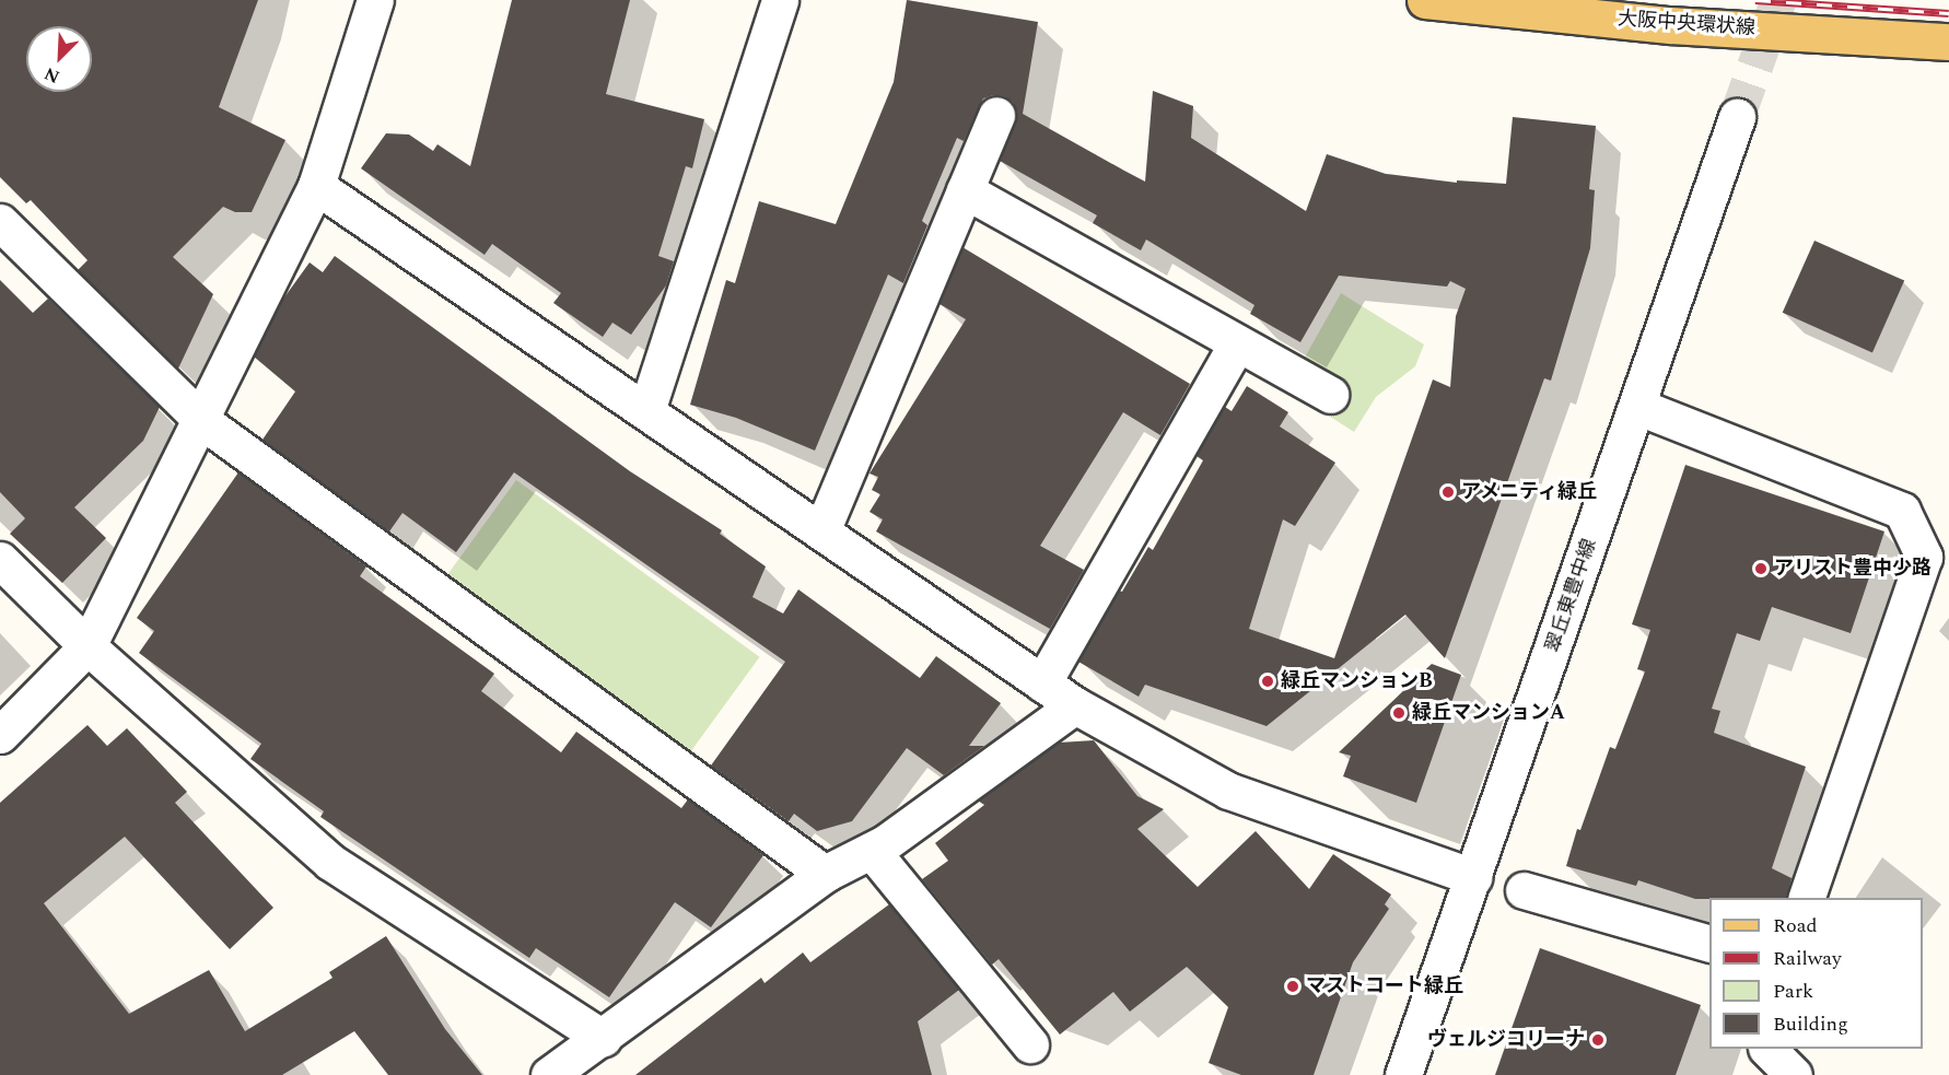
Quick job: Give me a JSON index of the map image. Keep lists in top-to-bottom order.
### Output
{
  "streets": {
    "main road": ["大阪中央環状線"],
    "street": ["翠丘東豊中線"]
  },
  "places": [
    "アメニティ緑丘",
    "アリスト豊中少路",
    "緑丘マンションB",
    "緑丘マンションA",
    "マストコート緑丘",
    "ヴェルジコリーナ"
  ],
  "legend": [
    "Road",
    "Railway",
    "Park",
    "Building"
  ],
  "north": "bottom left"
}
